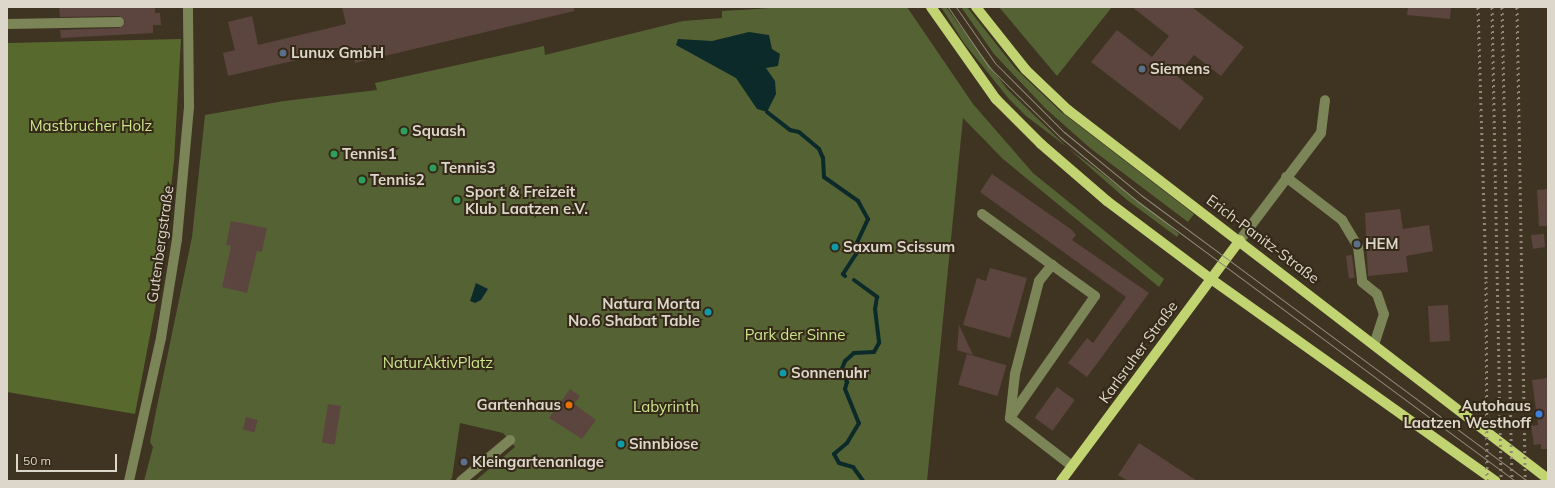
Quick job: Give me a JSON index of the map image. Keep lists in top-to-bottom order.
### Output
{
  "streets": {
    "main road": ["Erich-Panitz-Straße", "Karlsruher Straße"],
    "street": ["Gutenbergstraße"]
  },
  "crossings": [
    ["Erich-Panitz-Straße", "Karlsruher Straße"]
  ],
  "parks": [
    "Mastbrucher Holz",
    "Park der Sinne",
    "NaturAktivPlatz",
    "Labyrinth"
  ],
  "places": [
    "Lunux GmbH",
    "Siemens",
    "Squash",
    "Tennis1",
    "Tennis3",
    "Tennis2",
    "Sport & Freizeit Klub Laatzen e.V.",
    "HEM",
    "Saxum Scissum",
    "Natura Morta No.6 Shabat Table",
    "Sonnenuhr",
    "Gartenhaus",
    "Autohaus Laatzen Westhoff",
    "Sinnbiose",
    "Kleingartenanlage"
  ],
  "scale_bar": "50 m"
}
